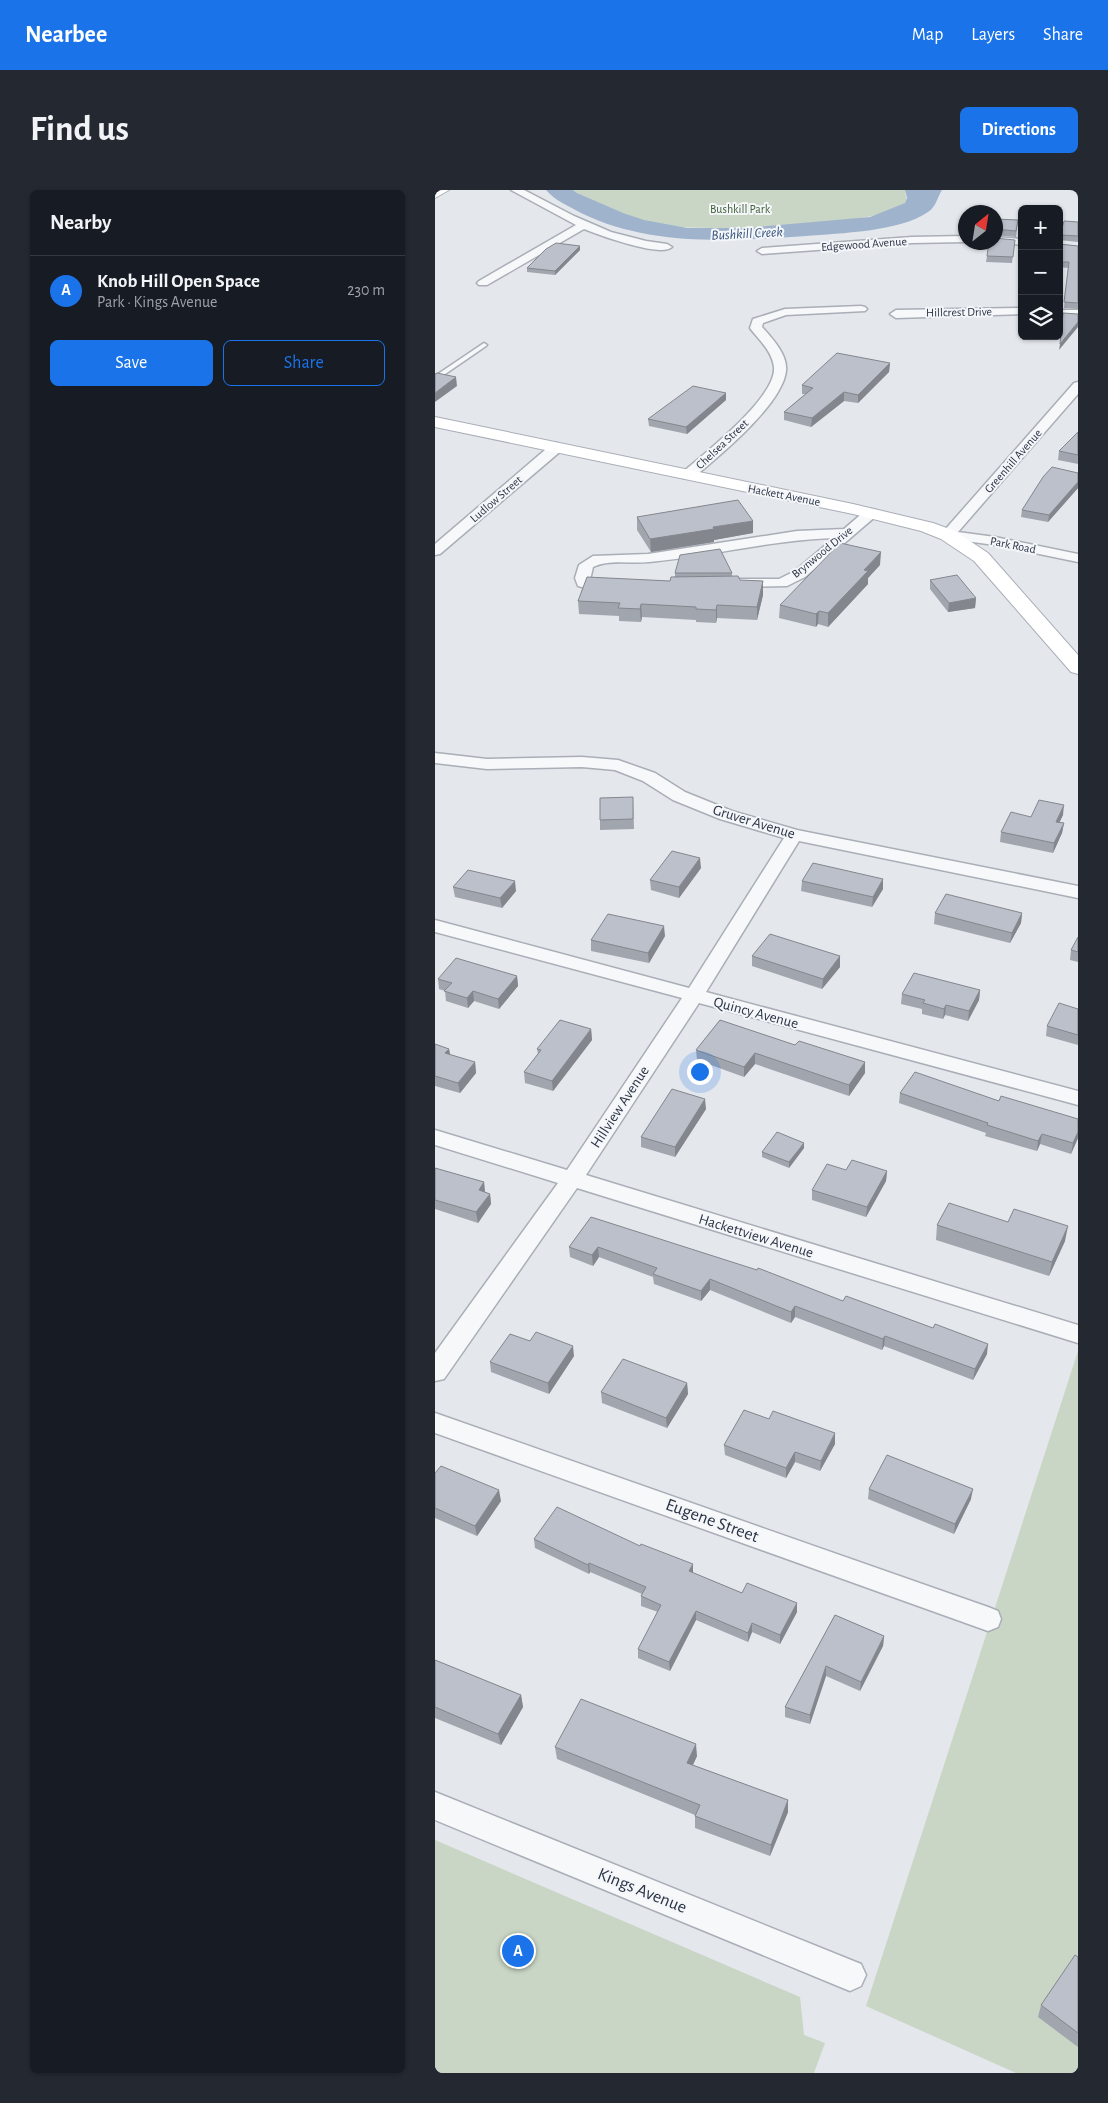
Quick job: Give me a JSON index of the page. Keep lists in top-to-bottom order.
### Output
{
  "streets": {
    "main road": ["Hackett Avenue"],
    "street": [
      "Edgewood Avenue",
      "Hillcrest Drive",
      "Chelsea Street",
      "Greenhill Avenue",
      "Ludlow Street",
      "Park Road",
      "Brynwood Drive",
      "Gruver Avenue",
      "Quincy Avenue",
      "Hillview Avenue",
      "Hackettview Avenue",
      "Eugene Street",
      "Kings Avenue"
    ]
  },
  "crossings": [
    ["Chelsea Street", "Hackett Avenue"],
    ["Greenhill Avenue", "Hackett Avenue"],
    ["Greenhill Avenue", "Park Road"],
    ["Hackett Avenue", "Ludlow Street"],
    ["Hackett Avenue", "Park Road"],
    ["Hackett Avenue", "Brynwood Drive"],
    ["Gruver Avenue", "Hillview Avenue"],
    ["Quincy Avenue", "Hillview Avenue"],
    ["Hillview Avenue", "Hackettview Avenue"]
  ],
  "water": ["Bushkill Creek"],
  "parks": ["Bushkill Park"],
  "north": "top right",
  "page": {
    "header": "Nearbee",
    "nav": ["Map", "Layers", "Share"],
    "buttons": [
      "Directions",
      ["Save", "Share"]
    ],
    "title": "Find us",
    "heading": "Nearby",
    "map_buttons": ["+", "−"],
    "list": [
      {
        "mark": "A",
        "name": "Knob Hill Open Space",
        "note": "Park · Kings Avenue",
        "value": "230 m"
      }
    ],
    "pins": "A"
  }
}
